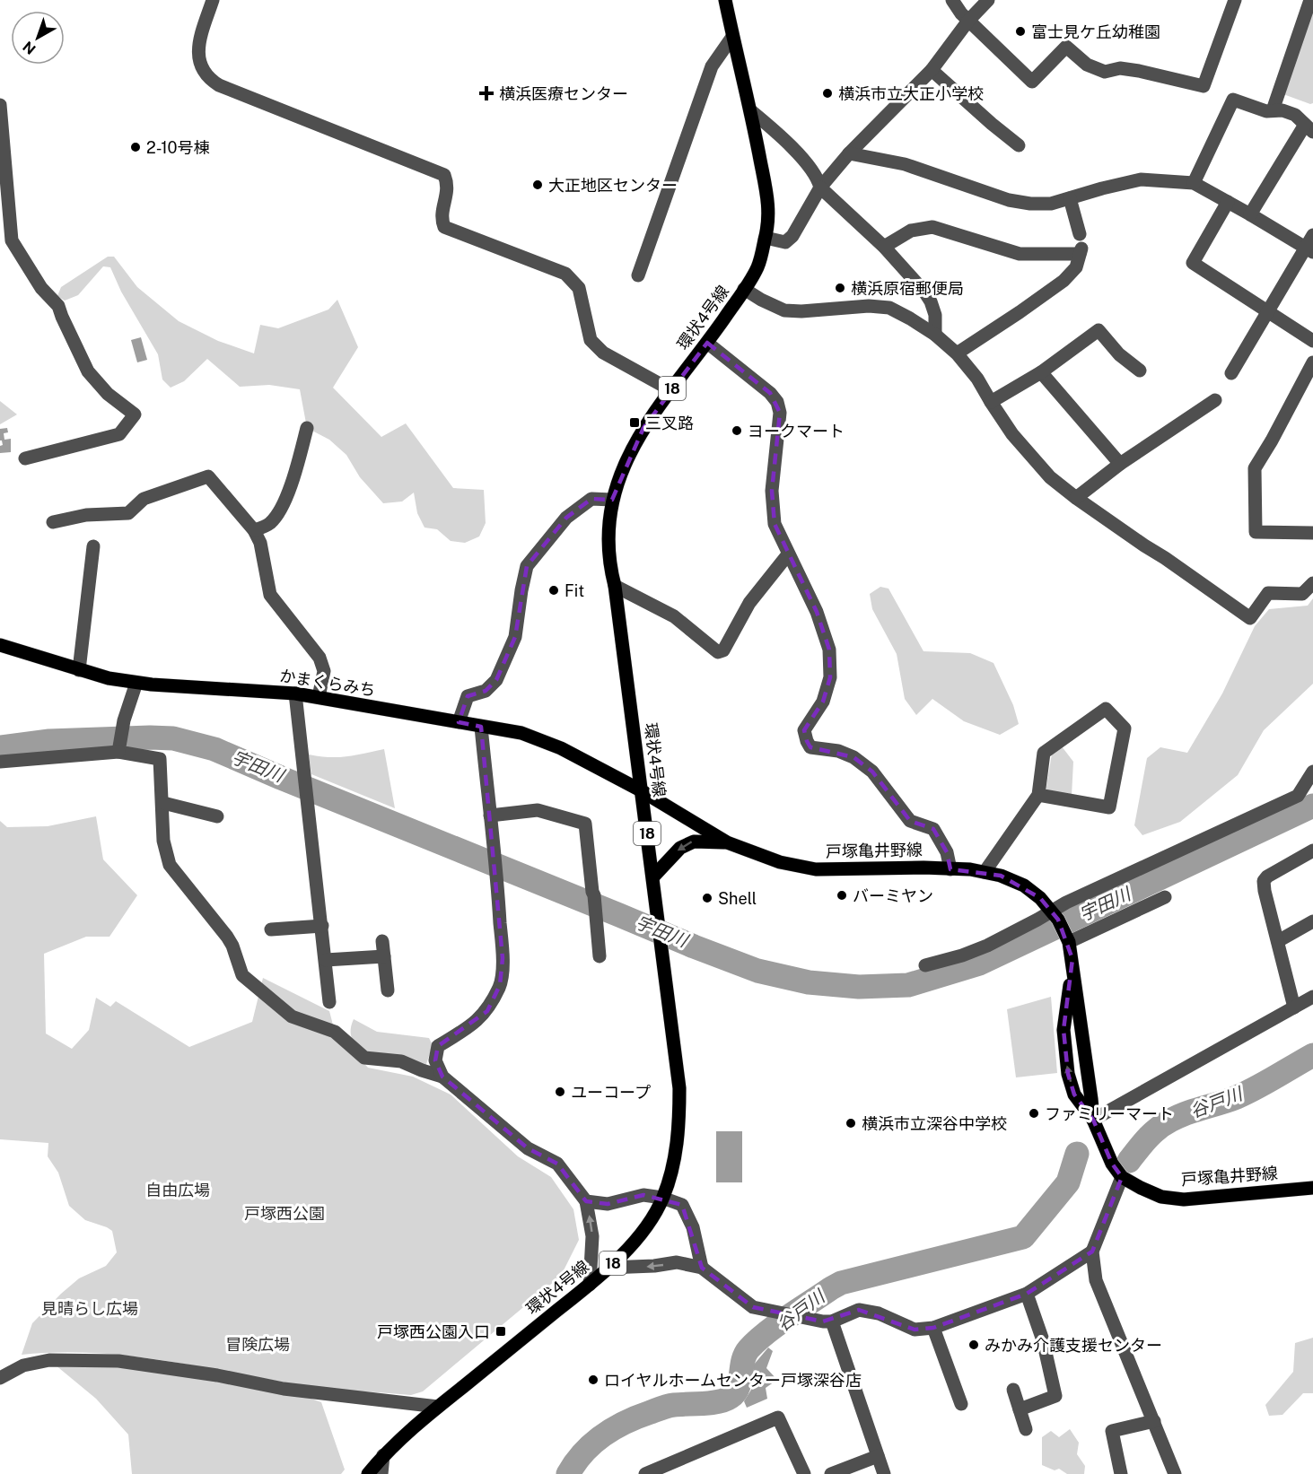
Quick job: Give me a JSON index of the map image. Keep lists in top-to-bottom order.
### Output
{
  "streets": {
    "main road": [
      "環状4号線",
      "18",
      "かまくらみち",
      "戸塚亀井野線"
    ]
  },
  "crossings": [
    ["環状4号線", "かまくらみち"],
    ["環状4号線", "戸塚亀井野線"],
    ["かまくらみち", "戸塚亀井野線"]
  ],
  "water": ["宇田川", "谷戸川"],
  "parks": [
    "自由広場",
    "戸塚西公園",
    "見晴らし広場",
    "冒険広場"
  ],
  "places": {
    "other": [
      "富士見ケ丘幼稚園",
      "横浜市立大正小学校",
      "2-10号棟",
      "大正地区センター",
      "横浜原宿郵便局",
      "ヨークマート",
      "Fit",
      "バーミヤン",
      "Shell",
      "ユーコープ",
      "ファミリーマート",
      "横浜市立深谷中学校",
      "みかみ介護支援センター",
      "ロイヤルホームセンター戸塚深谷店"
    ],
    "health": ["横浜医療センター"],
    "transit": ["三叉路", "戸塚西公園入口"]
  },
  "north": "bottom left"
}
